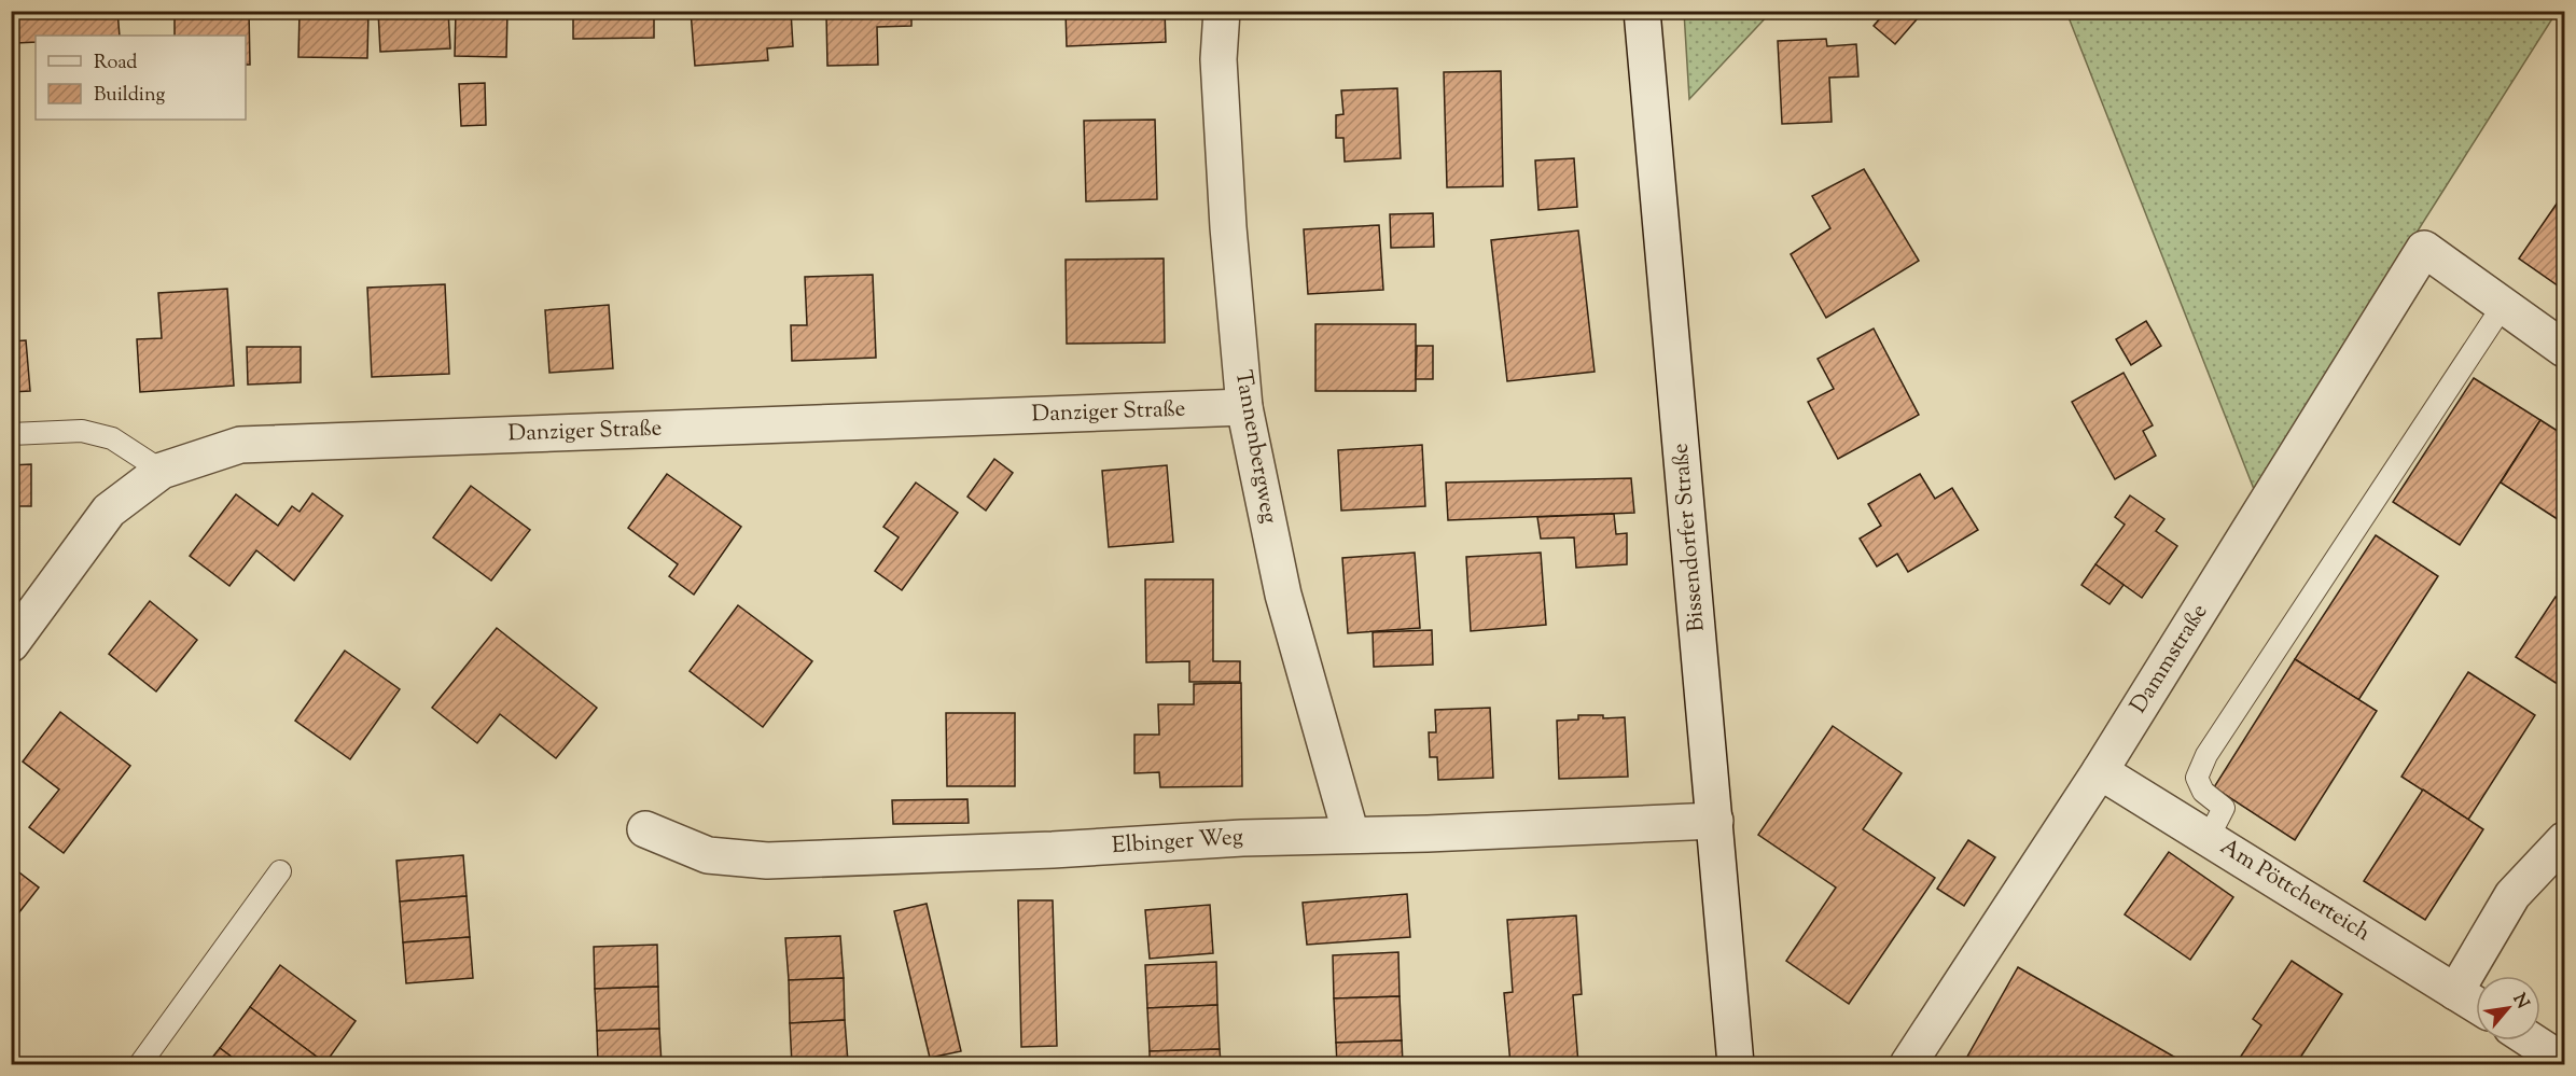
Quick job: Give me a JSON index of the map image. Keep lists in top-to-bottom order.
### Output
{
  "streets": {
    "street": [
      "Danziger Straße",
      "Tannenbergweg",
      "Bissendorfer Straße",
      "Dammstraße",
      "Elbinger Weg",
      "Am Pöttcherteich"
    ]
  },
  "crossings": [
    ["Danziger Straße", "Tannenbergweg"],
    ["Tannenbergweg", "Elbinger Weg"],
    ["Bissendorfer Straße", "Elbinger Weg"],
    ["Dammstraße", "Am Pöttcherteich"]
  ],
  "legend": ["Road", "Building"],
  "north": "top right"
}
